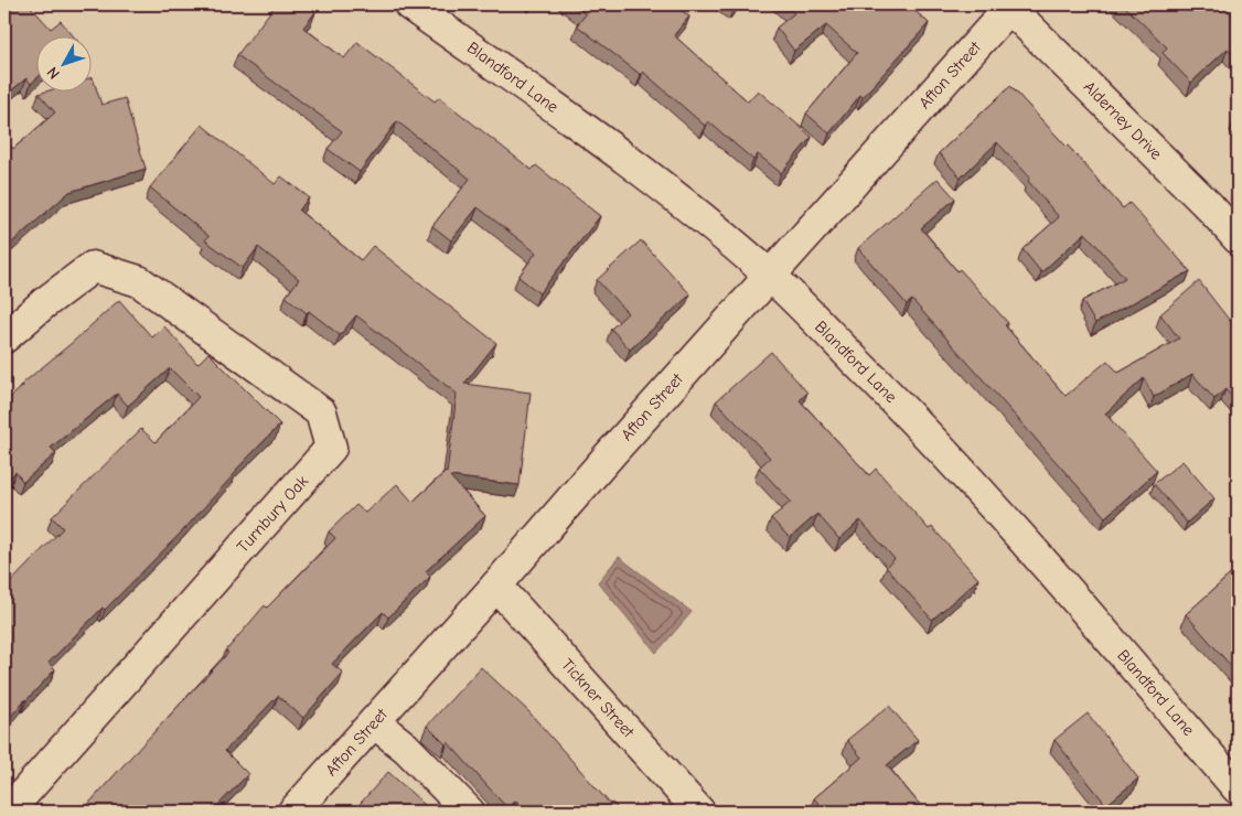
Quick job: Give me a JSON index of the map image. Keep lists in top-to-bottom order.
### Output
{
  "streets": {
    "street": [
      "Afton Street",
      "Blandford Lane",
      "Alderney Drive",
      "Turnbury Oak",
      "Tickner Street"
    ]
  },
  "crossings": [
    ["Afton Street", "Blandford Lane"],
    ["Afton Street", "Alderney Drive"],
    ["Afton Street", "Tickner Street"]
  ],
  "north": "bottom left"
}
